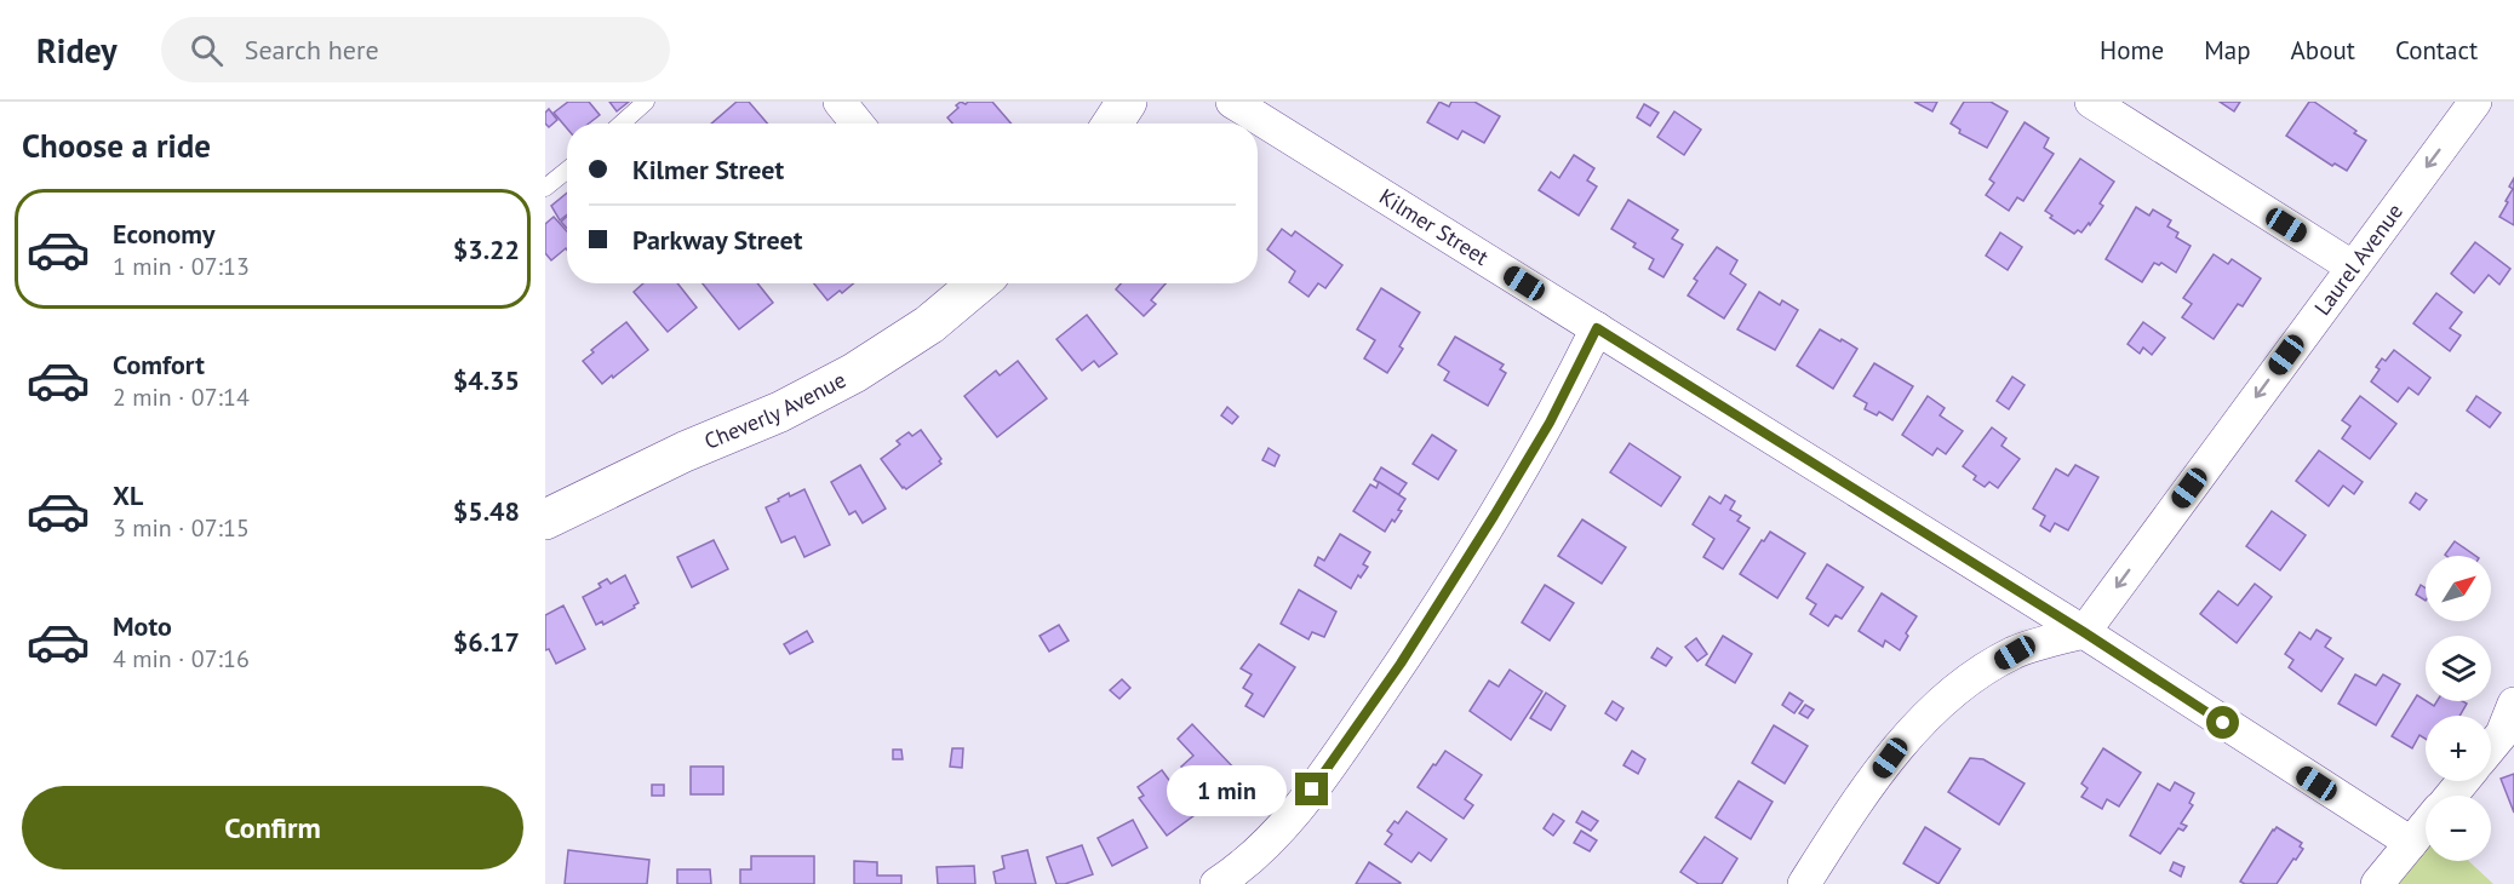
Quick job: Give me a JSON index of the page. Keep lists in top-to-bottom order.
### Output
{
  "streets": {
    "street": ["Kilmer Street", "Laurel Avenue", "Cheverly Avenue"]
  },
  "crossings": [
    ["Kilmer Street", "Laurel Avenue"]
  ],
  "one_way": ["Laurel Avenue"],
  "north": "top right",
  "page": {
    "header": "Ridey",
    "search": "Search here",
    "nav": [
      "Home",
      "Map",
      "About",
      "Contact"
    ],
    "heading": "Choose a ride",
    "banner": ["Kilmer Street", "Parkway Street"],
    "list": [
      {
        "name": "Economy",
        "note": "1 min · 07:13",
        "value": "$3.22"
      },
      {
        "name": "Comfort",
        "note": "2 min · 07:14",
        "value": "$4.35"
      },
      {
        "name": "XL",
        "note": "3 min · 07:15",
        "value": "$5.48"
      },
      {
        "name": "Moto",
        "note": "4 min · 07:16",
        "value": "$6.17"
      }
    ],
    "map_buttons": ["+", "−"],
    "bubble": "1 min",
    "buttons": "Confirm"
  }
}
